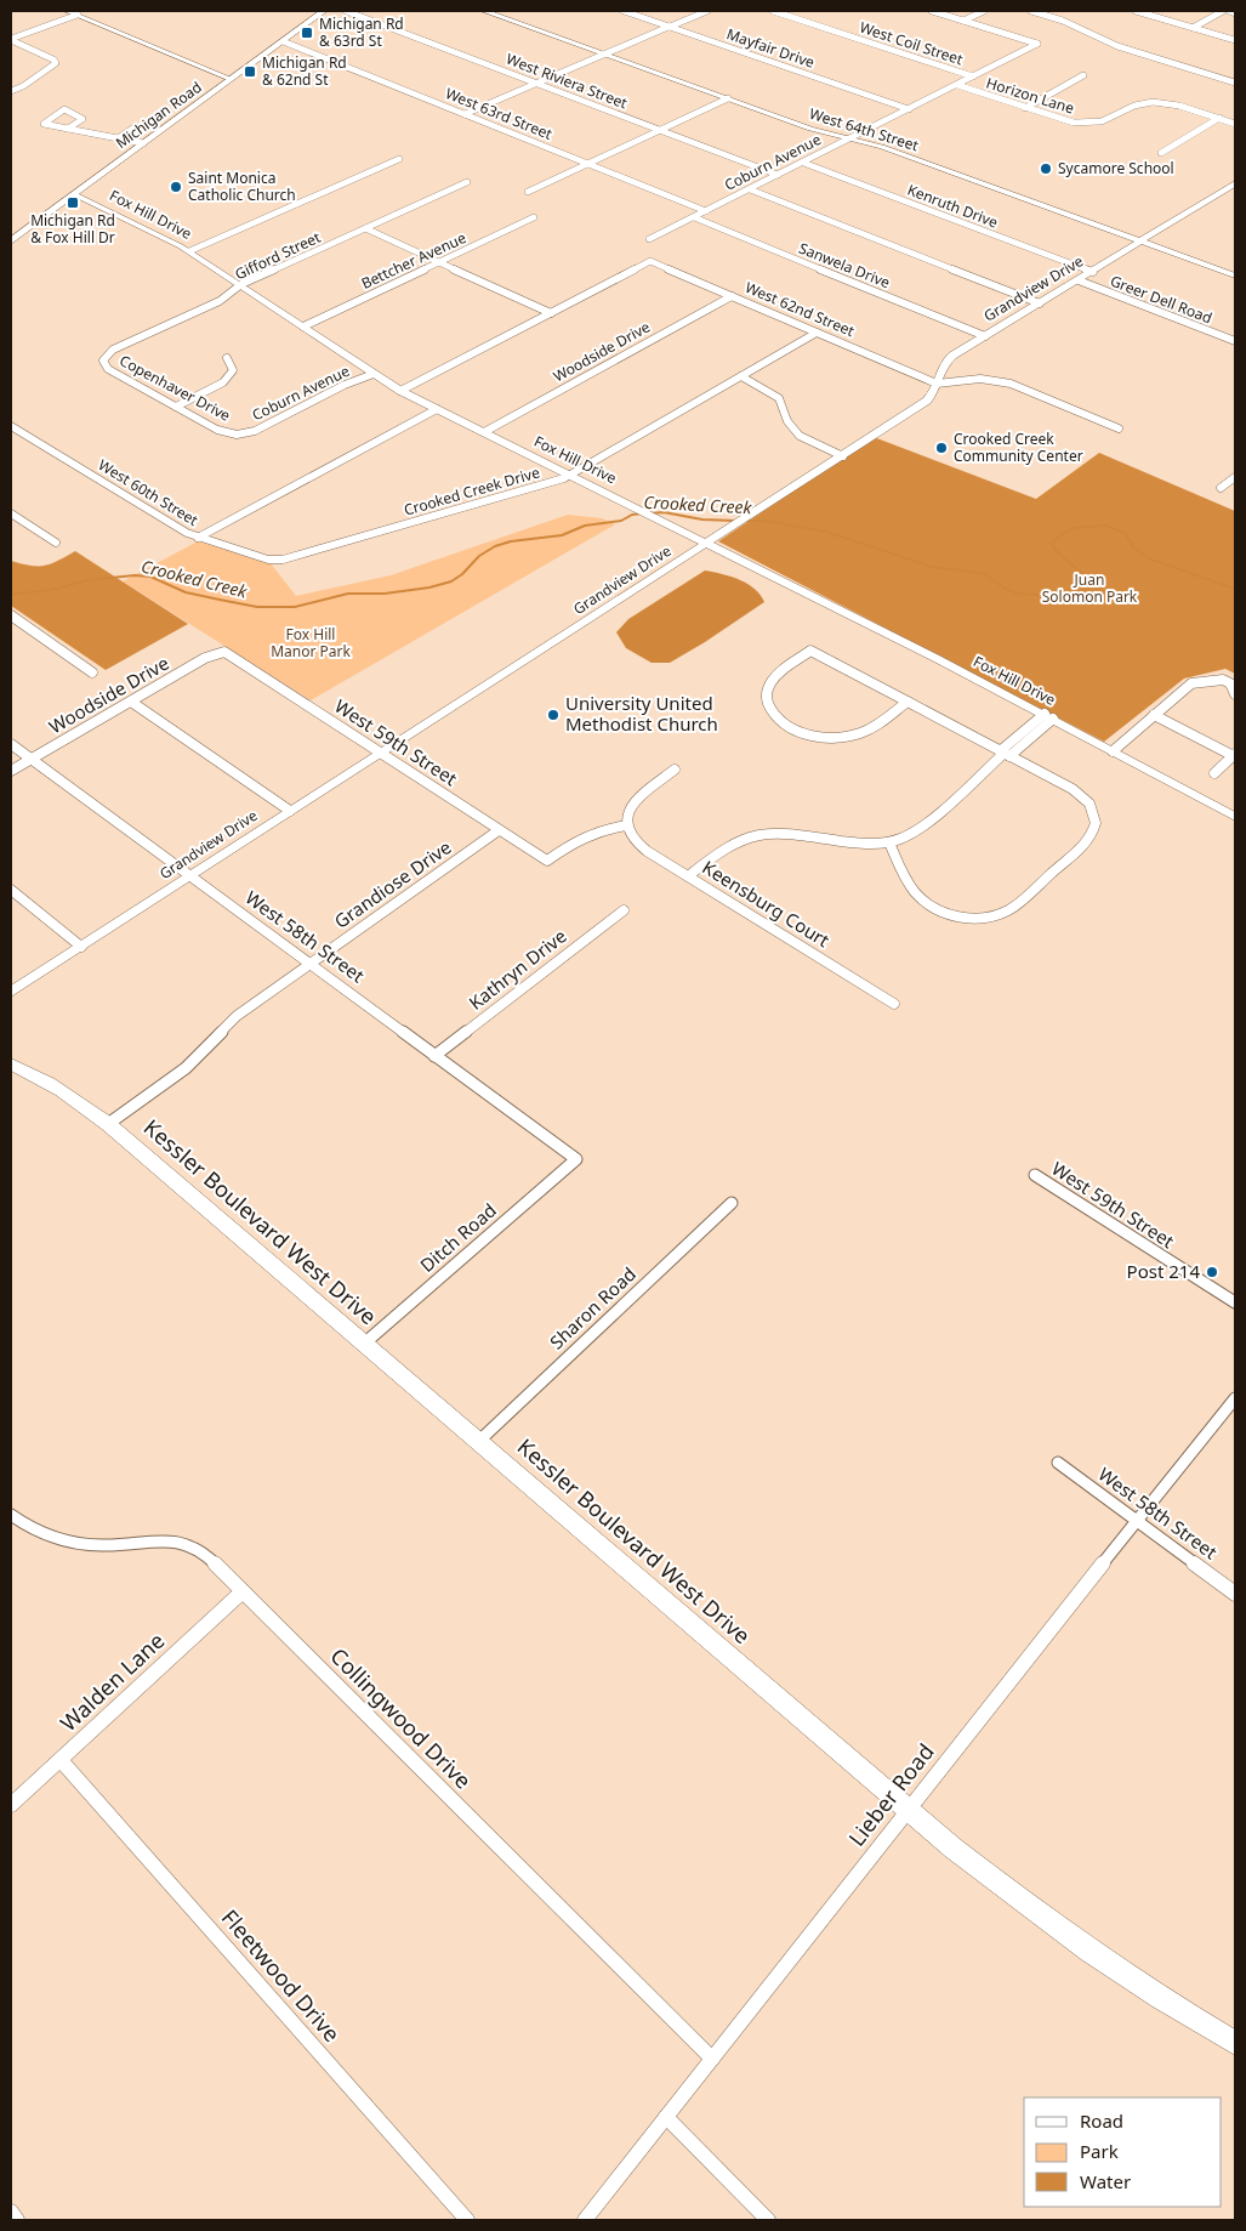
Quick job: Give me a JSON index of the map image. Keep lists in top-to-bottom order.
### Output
{
  "streets": {
    "main road": ["Michigan Road", "Kessler Boulevard West Drive"],
    "street": [
      "West Coil Street",
      "Mayfair Drive",
      "West Riviera Street",
      "Horizon Lane",
      "West 63rd Street",
      "West 64th Street",
      "Coburn Avenue",
      "Kenruth Drive",
      "Fox Hill Drive",
      "Gifford Street",
      "Bettcher Avenue",
      "Sanwela Drive",
      "Grandview Drive",
      "Greer Dell Road",
      "West 62nd Street",
      "Woodside Drive",
      "Copenhaver Drive",
      "Crooked Creek Drive",
      "West 60th Street",
      "West 59th Street",
      "Grandiose Drive",
      "Keensburg Court",
      "West 58th Street",
      "Kathryn Drive",
      "Ditch Road",
      "Sharon Road",
      "Walden Lane",
      "Collingwood Drive",
      "Lieber Road",
      "Fleetwood Drive"
    ]
  },
  "crossings": [
    ["West Coil Street", "Coburn Avenue"],
    ["Mayfair Drive", "Coburn Avenue"],
    ["West Riviera Street", "Coburn Avenue"],
    ["Horizon Lane", "Coburn Avenue"],
    ["West 63rd Street", "Michigan Road"],
    ["West 63rd Street", "Coburn Avenue"],
    ["Michigan Road", "Fox Hill Drive"],
    ["West 64th Street", "Coburn Avenue"],
    ["West 64th Street", "Grandview Drive"],
    ["Coburn Avenue", "Kenruth Drive"],
    ["Coburn Avenue", "Fox Hill Drive"],
    ["Coburn Avenue", "Sanwela Drive"],
    ["Coburn Avenue", "Copenhaver Drive"],
    ["Kenruth Drive", "Grandview Drive"],
    ["Fox Hill Drive", "Gifford Street"],
    ["Fox Hill Drive", "Bettcher Avenue"],
    ["Fox Hill Drive", "Grandview Drive"],
    ["Fox Hill Drive", "Woodside Drive"],
    ["Fox Hill Drive", "Crooked Creek Drive"],
    ["Gifford Street", "Copenhaver Drive"],
    ["Sanwela Drive", "Grandview Drive"],
    ["Grandview Drive", "Greer Dell Road"],
    ["Grandview Drive", "West 62nd Street"],
    ["Grandview Drive", "West 59th Street"],
    ["Grandview Drive", "West 58th Street"],
    ["West 62nd Street", "Woodside Drive"],
    ["West 62nd Street", "Crooked Creek Drive"],
    ["Woodside Drive", "West 59th Street"],
    ["Woodside Drive", "West 58th Street"],
    ["Crooked Creek Drive", "West 60th Street"],
    ["West 59th Street", "Grandiose Drive"],
    ["West 59th Street", "Keensburg Court"],
    ["Grandiose Drive", "West 58th Street"],
    ["Grandiose Drive", "Kessler Boulevard West Drive"],
    ["West 58th Street", "Kathryn Drive"],
    ["West 58th Street", "Ditch Road"],
    ["West 58th Street", "Lieber Road"],
    ["Kessler Boulevard West Drive", "Ditch Road"],
    ["Kessler Boulevard West Drive", "Sharon Road"],
    ["Kessler Boulevard West Drive", "Lieber Road"],
    ["Walden Lane", "Collingwood Drive"],
    ["Walden Lane", "Fleetwood Drive"],
    ["Collingwood Drive", "Lieber Road"]
  ],
  "water": ["Crooked Creek"],
  "parks": ["Juan Solomon Park", "Fox Hill Manor Park"],
  "places": {
    "transit": ["Michigan Rd & 63rd St", "Michigan Rd & 62nd St", "Michigan Rd & Fox Hill Dr"],
    "other": [
      "Sycamore School",
      "Saint Monica Catholic Church",
      "Crooked Creek Community Center",
      "University United Methodist Church",
      "Post 214"
    ]
  },
  "legend": ["Road", "Park", "Water"]
}
